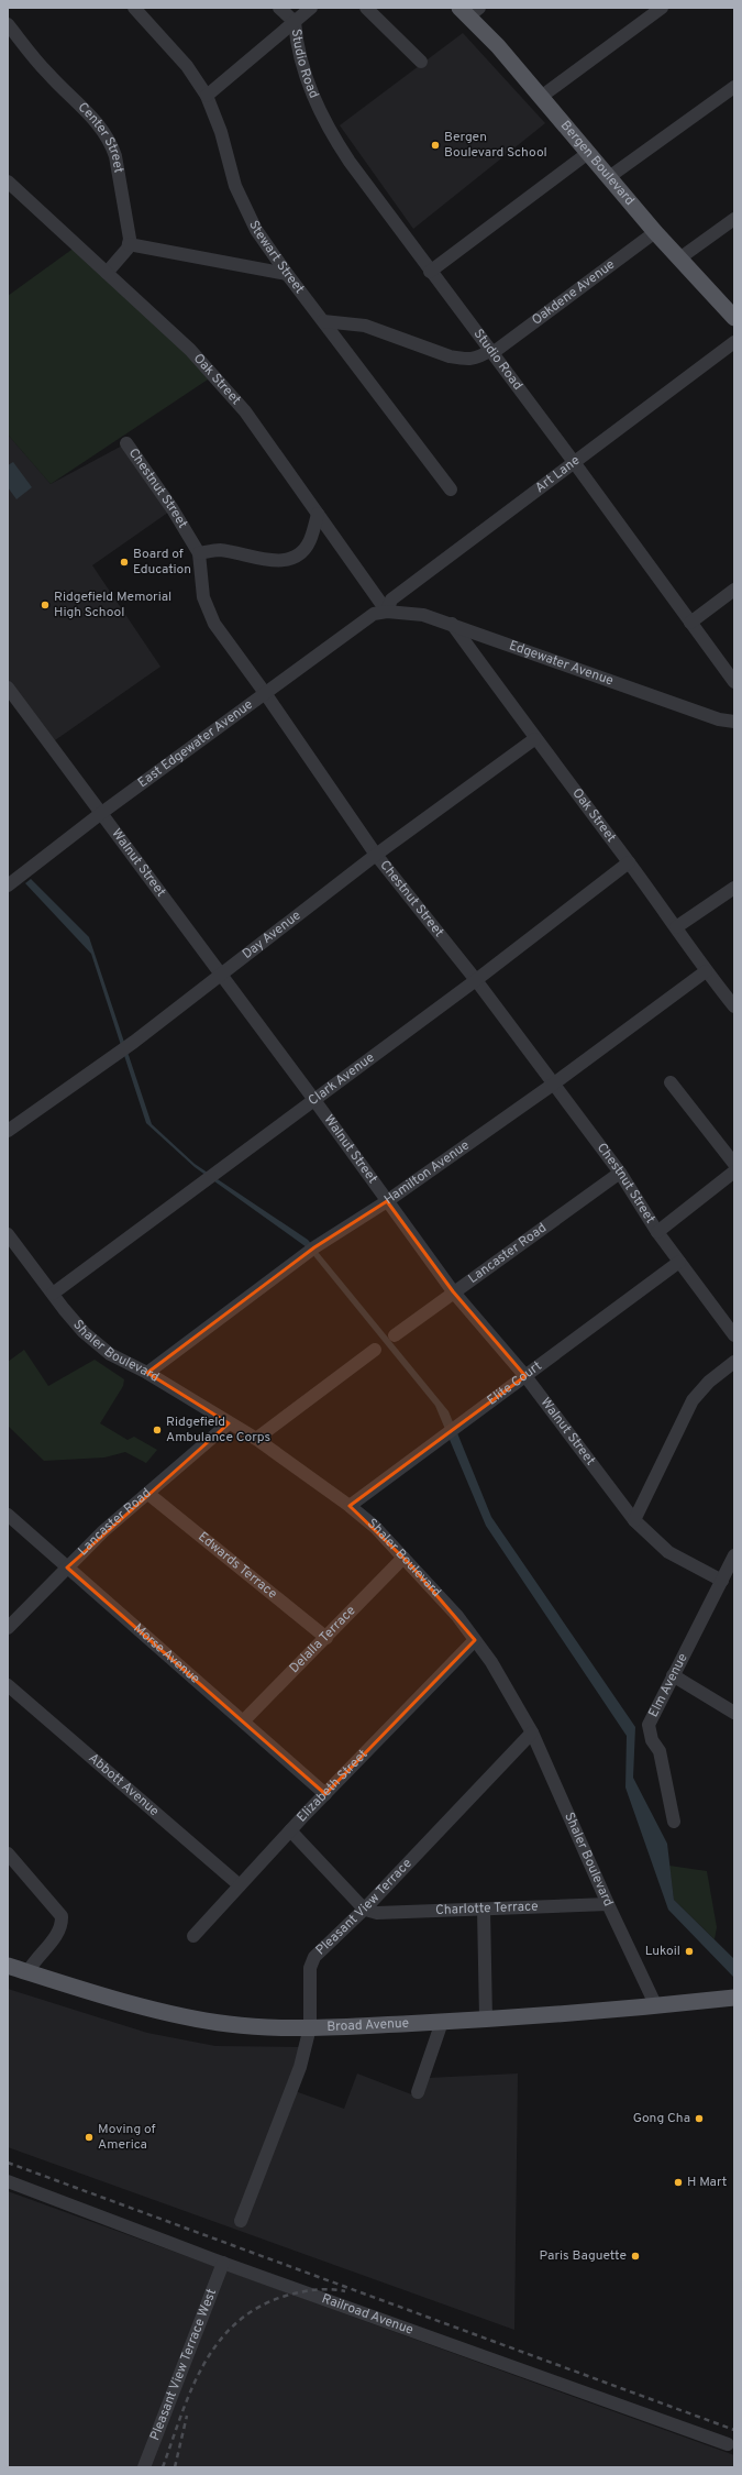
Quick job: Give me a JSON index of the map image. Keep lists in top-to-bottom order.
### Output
{
  "streets": {
    "main road": ["Bergen Boulevard", "Broad Avenue"],
    "street": [
      "Studio Road",
      "Center Street",
      "Stewart Street",
      "Oakdene Avenue",
      "Oak Street",
      "Art Lane",
      "Chestnut Street",
      "Edgewater Avenue",
      "East Edgewater Avenue",
      "Walnut Street",
      "Day Avenue",
      "Clark Avenue",
      "Hamilton Avenue",
      "Lancaster Road",
      "Shaler Boulevard",
      "Elite Court",
      "Edwards Terrace",
      "Delalla Terrace",
      "Morse Avenue",
      "Elm Avenue",
      "Abbott Avenue",
      "Elizabeth Street",
      "Pleasant View Terrace",
      "Charlotte Terrace",
      "Railroad Avenue",
      "Pleasant View Terrace West"
    ]
  },
  "crossings": [
    ["Studio Road", "Oakdene Avenue"],
    ["Studio Road", "Art Lane"],
    ["Bergen Boulevard", "Oakdene Avenue"],
    ["Stewart Street", "Oakdene Avenue"],
    ["Oak Street", "Art Lane"],
    ["Oak Street", "Edgewater Avenue"],
    ["Oak Street", "East Edgewater Avenue"],
    ["Oak Street", "Day Avenue"],
    ["Oak Street", "Clark Avenue"],
    ["Oak Street", "Hamilton Avenue"],
    ["Art Lane", "Edgewater Avenue"],
    ["Art Lane", "East Edgewater Avenue"],
    ["Chestnut Street", "East Edgewater Avenue"],
    ["Chestnut Street", "Day Avenue"],
    ["Chestnut Street", "Clark Avenue"],
    ["Chestnut Street", "Hamilton Avenue"],
    ["Chestnut Street", "Lancaster Road"],
    ["Chestnut Street", "Elite Court"],
    ["Edgewater Avenue", "East Edgewater Avenue"],
    ["East Edgewater Avenue", "Walnut Street"],
    ["Walnut Street", "Day Avenue"],
    ["Walnut Street", "Clark Avenue"],
    ["Walnut Street", "Hamilton Avenue"],
    ["Walnut Street", "Lancaster Road"],
    ["Walnut Street", "Elite Court"],
    ["Walnut Street", "Elm Avenue"],
    ["Clark Avenue", "Shaler Boulevard"],
    ["Hamilton Avenue", "Shaler Boulevard"],
    ["Lancaster Road", "Shaler Boulevard"],
    ["Lancaster Road", "Edwards Terrace"],
    ["Lancaster Road", "Morse Avenue"],
    ["Shaler Boulevard", "Elite Court"],
    ["Shaler Boulevard", "Delalla Terrace"],
    ["Shaler Boulevard", "Elizabeth Street"],
    ["Shaler Boulevard", "Pleasant View Terrace"],
    ["Shaler Boulevard", "Charlotte Terrace"],
    ["Shaler Boulevard", "Broad Avenue"],
    ["Edwards Terrace", "Delalla Terrace"],
    ["Delalla Terrace", "Morse Avenue"],
    ["Morse Avenue", "Elizabeth Street"],
    ["Abbott Avenue", "Elizabeth Street"],
    ["Pleasant View Terrace", "Charlotte Terrace"],
    ["Pleasant View Terrace", "Broad Avenue"],
    ["Railroad Avenue", "Pleasant View Terrace West"]
  ],
  "places": [
    "Bergen Boulevard School",
    "Board of Education",
    "Ridgefield Memorial High School",
    "Ridgefield Ambulance Corps",
    "Lukoil",
    "Gong Cha",
    "Moving of America",
    "H Mart",
    "Paris Baguette"
  ]
}
